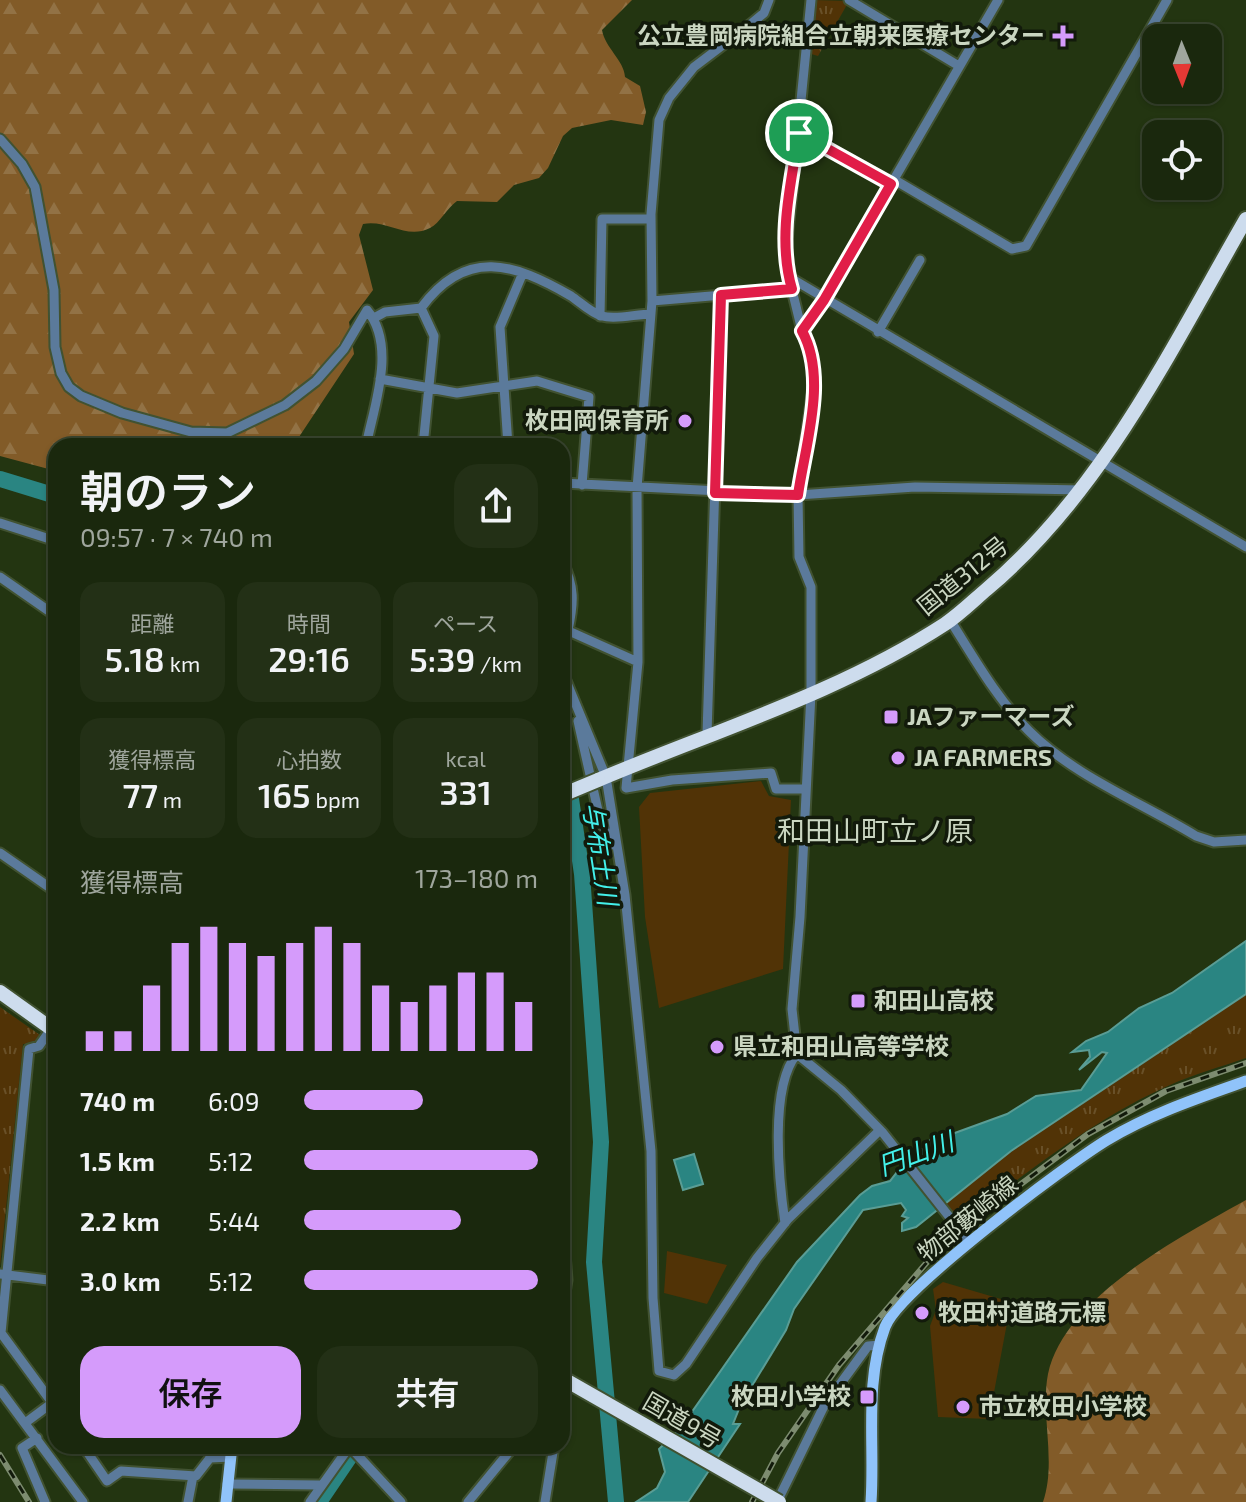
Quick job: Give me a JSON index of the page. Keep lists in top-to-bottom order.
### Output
{
  "streets": {
    "highway": ["国道312号", "国道9号"],
    "main road": ["物部藪崎線"]
  },
  "districts": ["和田山町立ノ原"],
  "water": ["与布土川", "円山川"],
  "places": {
    "health": ["公立豊岡病院組合立朝来医療センター"],
    "other": [
      "枚田岡保育所",
      "JA FARMERS",
      "県立和田山高等学校",
      "牧田村道路元標",
      "市立枚田小学校"
    ],
    "transit": ["JAファーマーズ", "和田山高校", "枚田小学校"]
  },
  "north": "bottom",
  "page": {
    "heading": ["朝のラン", "09:57 · 7 × 740 m"],
    "stats": [
      ["距離", "5.18 km"],
      ["時間", "29:16"],
      ["ペース", "5:39 /km"],
      ["獲得標高", "77 m"],
      ["心拍数", "165 bpm"],
      ["kcal", "331"]
    ],
    "chart": ["獲得標高", "173–180 m"],
    "list": [
      {
        "name": "740 m",
        "note": "6:09"
      },
      {
        "name": "1.5 km",
        "note": "5:12"
      },
      {
        "name": "2.2 km",
        "note": "5:44"
      },
      {
        "name": "3.0 km",
        "note": "5:12"
      }
    ],
    "buttons": ["保存", "共有"]
  }
}
